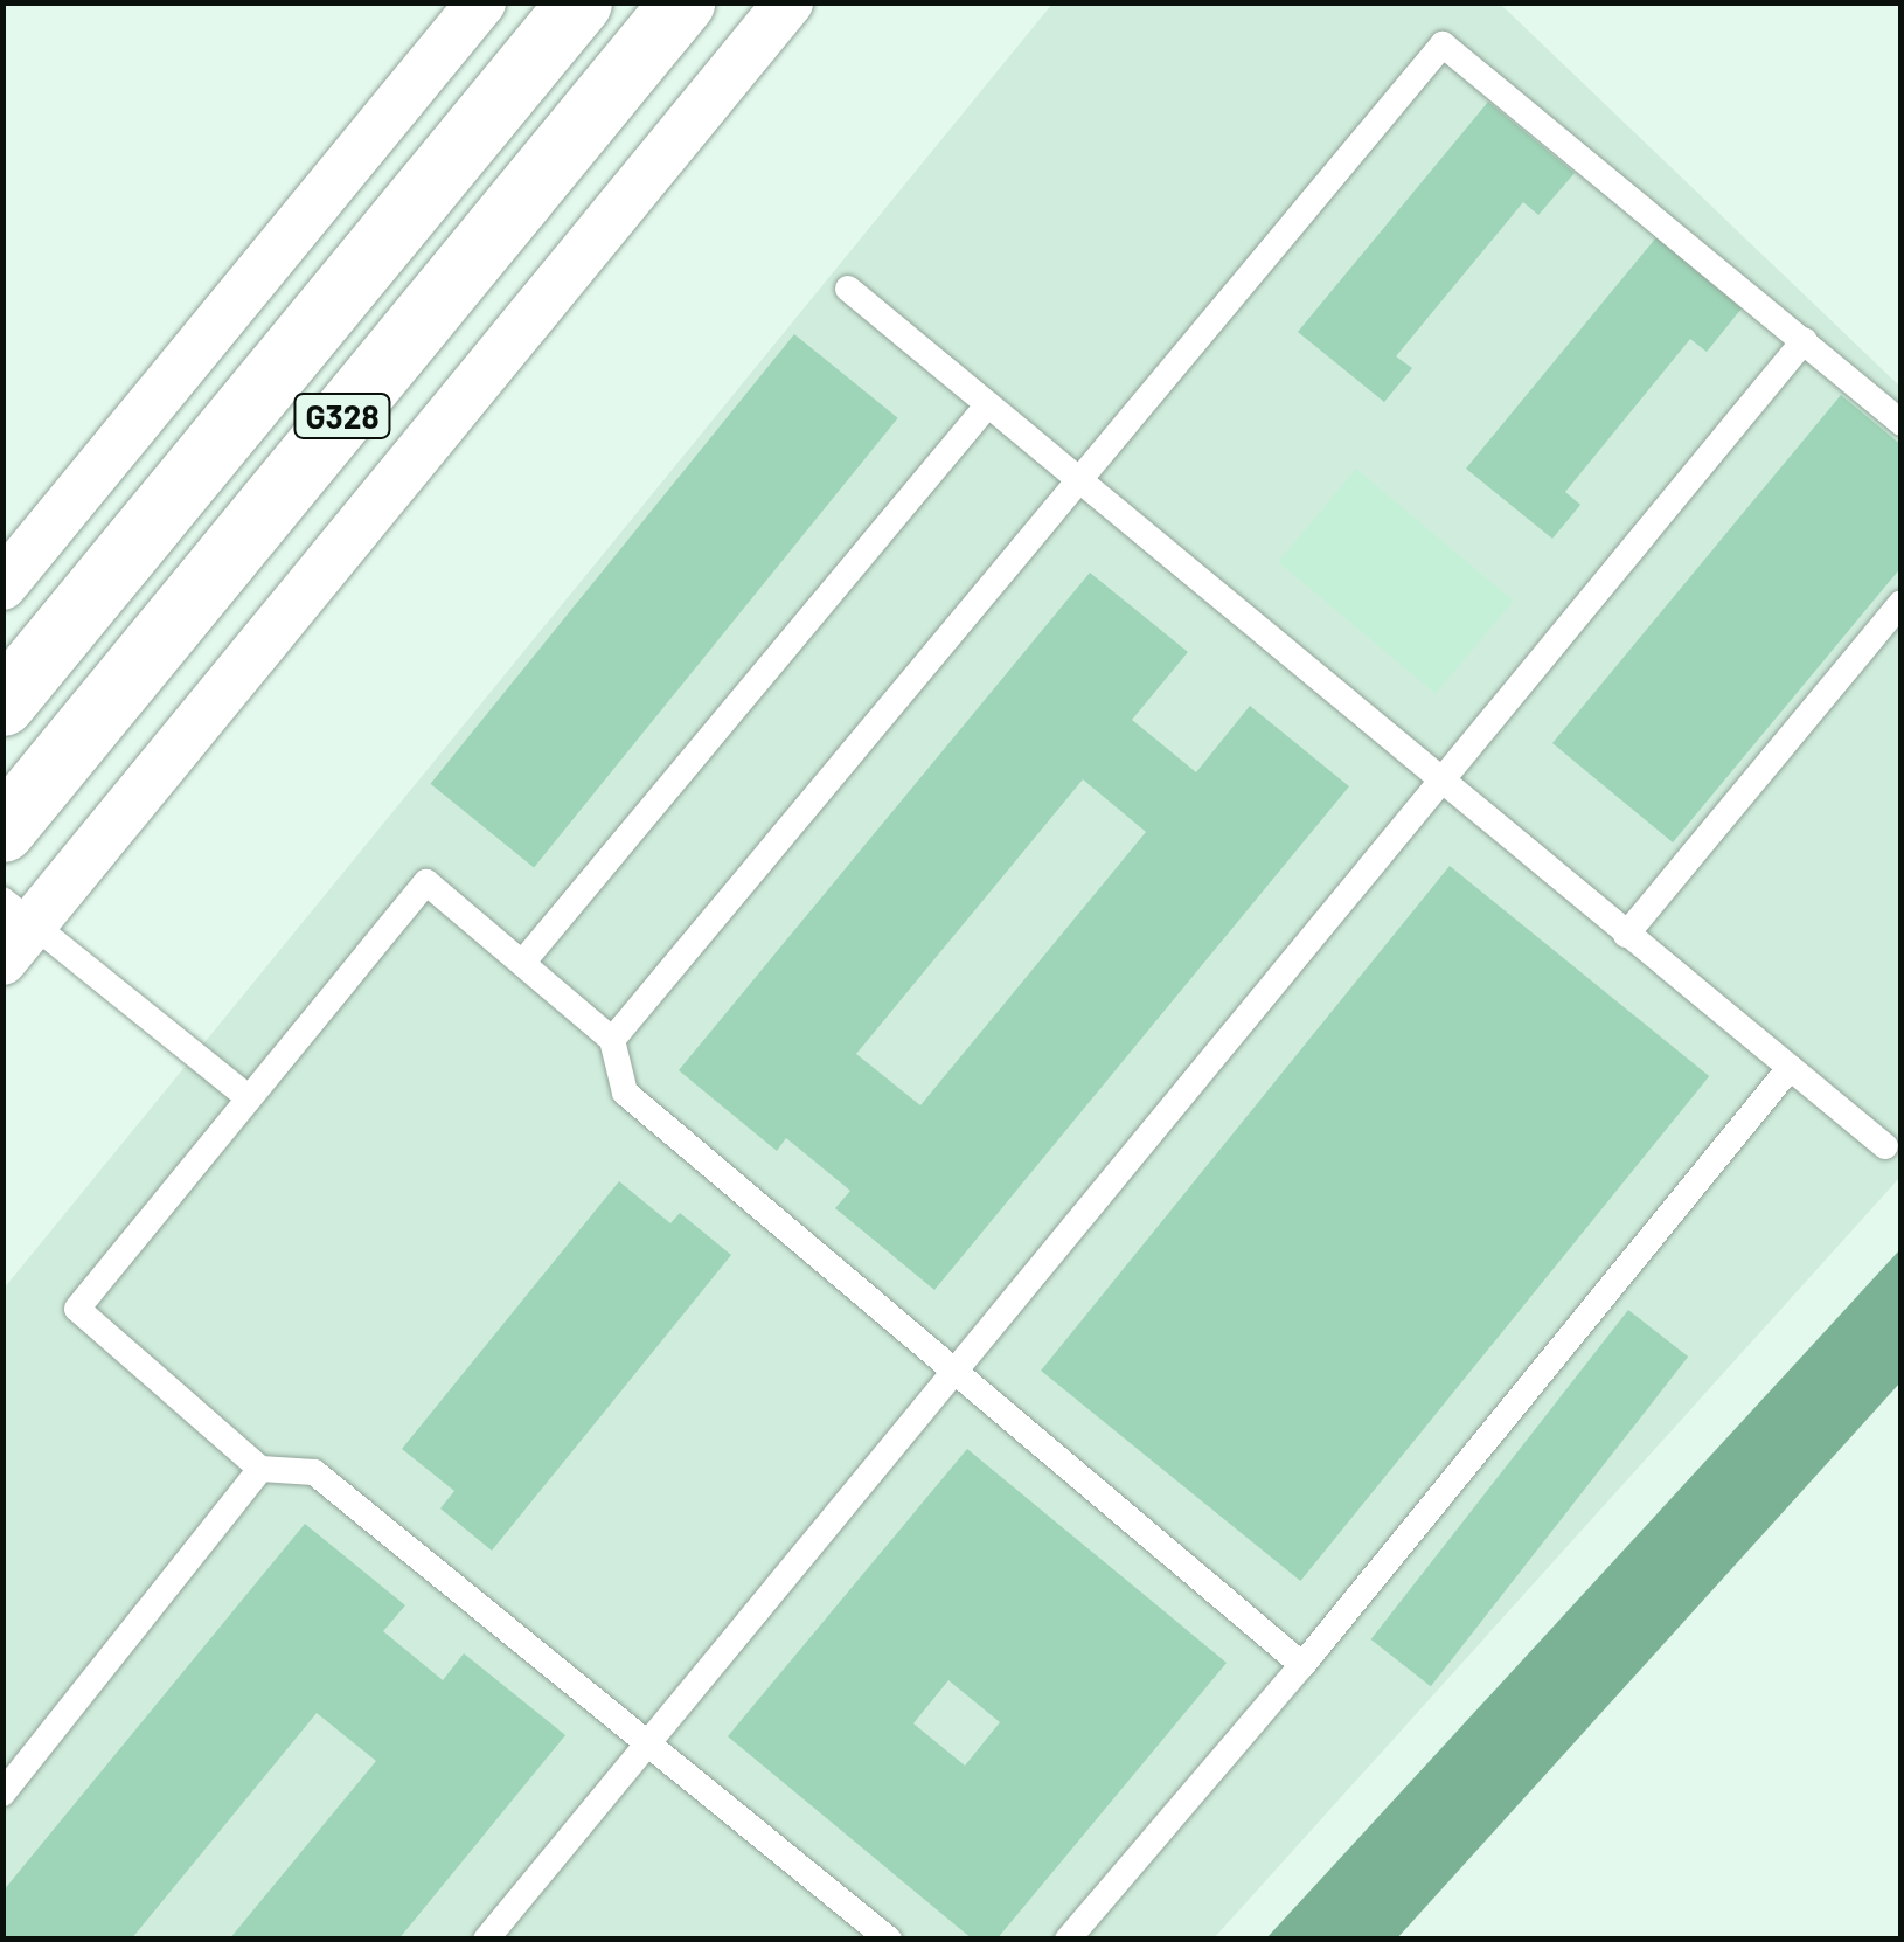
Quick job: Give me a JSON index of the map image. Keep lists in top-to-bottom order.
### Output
{
  "streets": {
    "highway": ["G328"]
  }
}
